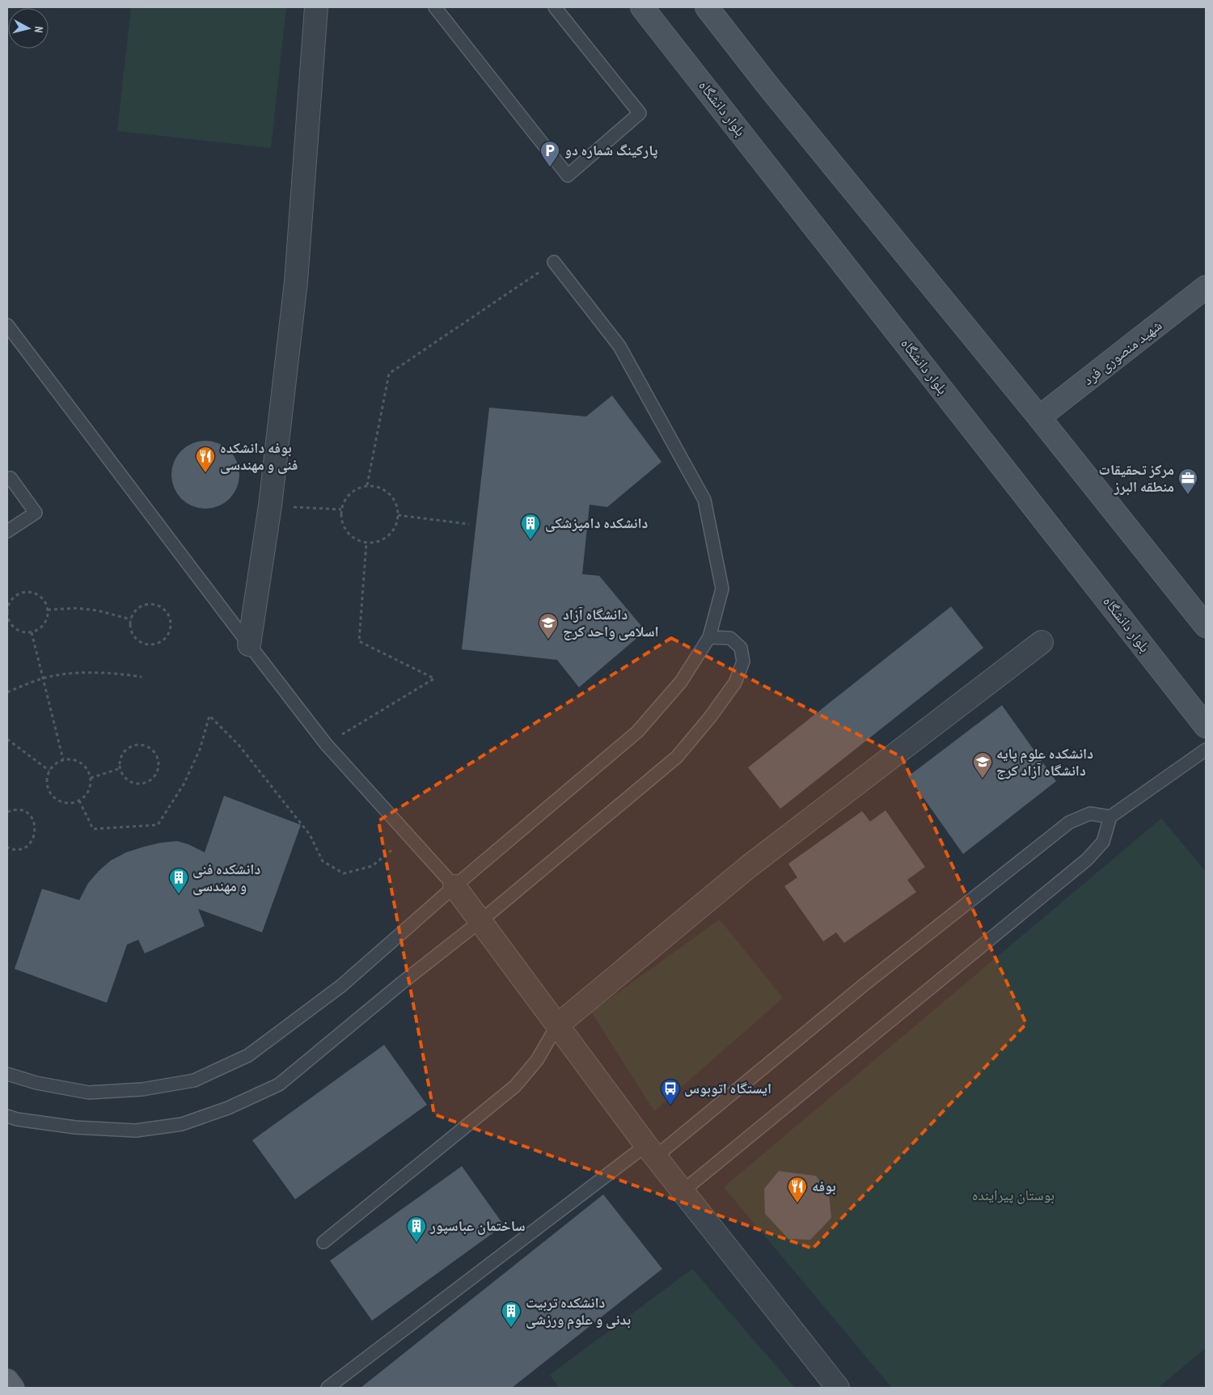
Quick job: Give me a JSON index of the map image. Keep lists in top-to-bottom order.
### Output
{
  "streets": {
    "street": ["بلوار دانشگاه", "شهید منصوری فرد"]
  },
  "parks": ["بوستان پیراینده"],
  "places": {
    "parking": ["پارکینگ شماره دو"],
    "restaurant": ["بوفه دانشکده فنی و مهندسی", "بوفه"],
    "office": ["مرکز تحقیقات منطقه البرز"],
    "building": [
      "دانشکده دامپزشکی",
      "دانشکده فنی و مهندسی",
      "ساختمان عباسپور",
      "دانشکده تربیت بدنی و علوم ورزشی"
    ],
    "school or university": ["دانشگاه آزاد اسلامی واحد کرج", "دانشکده علوم پایه دانشگاه آزاد کرج"],
    "bus stop": ["ایستگاه اتوبوس"]
  },
  "north": "right"
}
